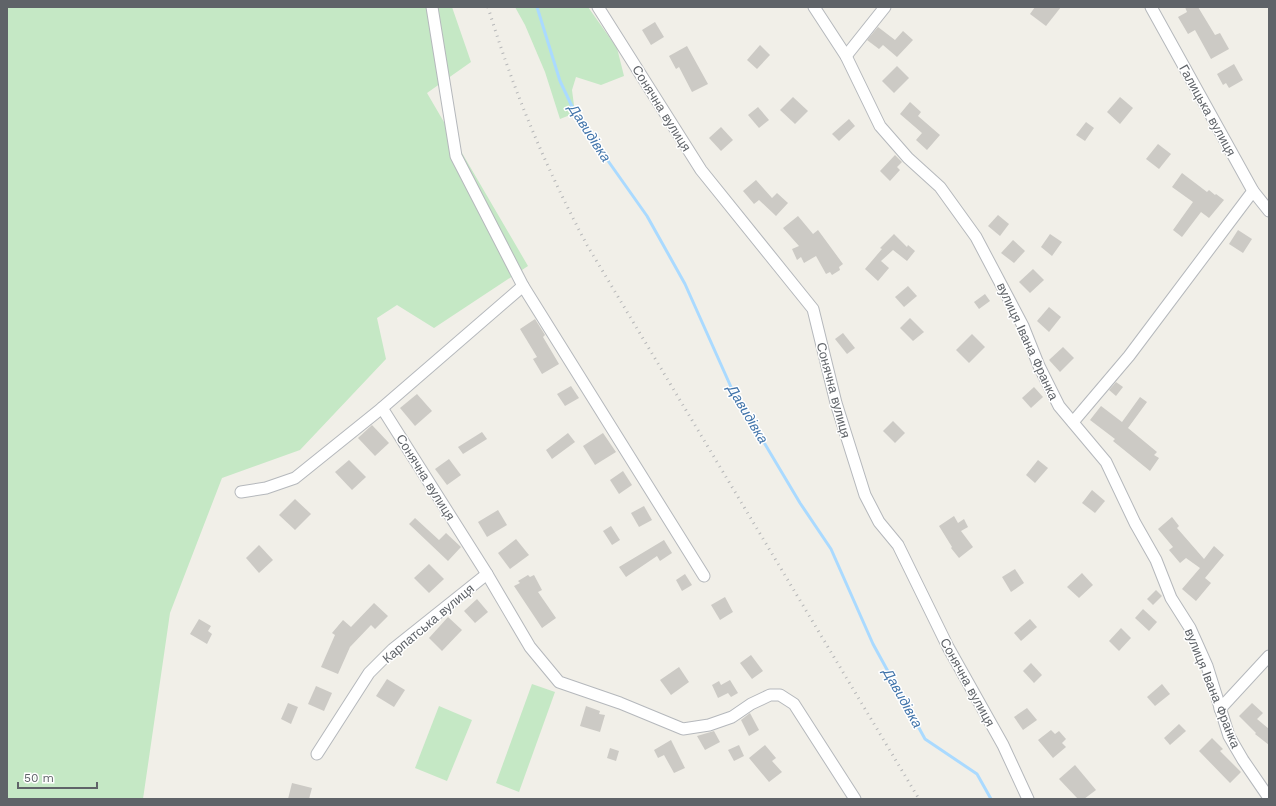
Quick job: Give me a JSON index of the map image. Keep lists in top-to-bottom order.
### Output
{
  "streets": {
    "street": [
      "Сонячна вулиця",
      "Галицька вулиця",
      "вулиця Івана Франка",
      "Карпатська вулиця"
    ]
  },
  "crossings": [
    ["Сонячна вулиця", "Карпатська вулиця"]
  ],
  "water": ["Давидівка"],
  "scale_bar": "50 m"
}
